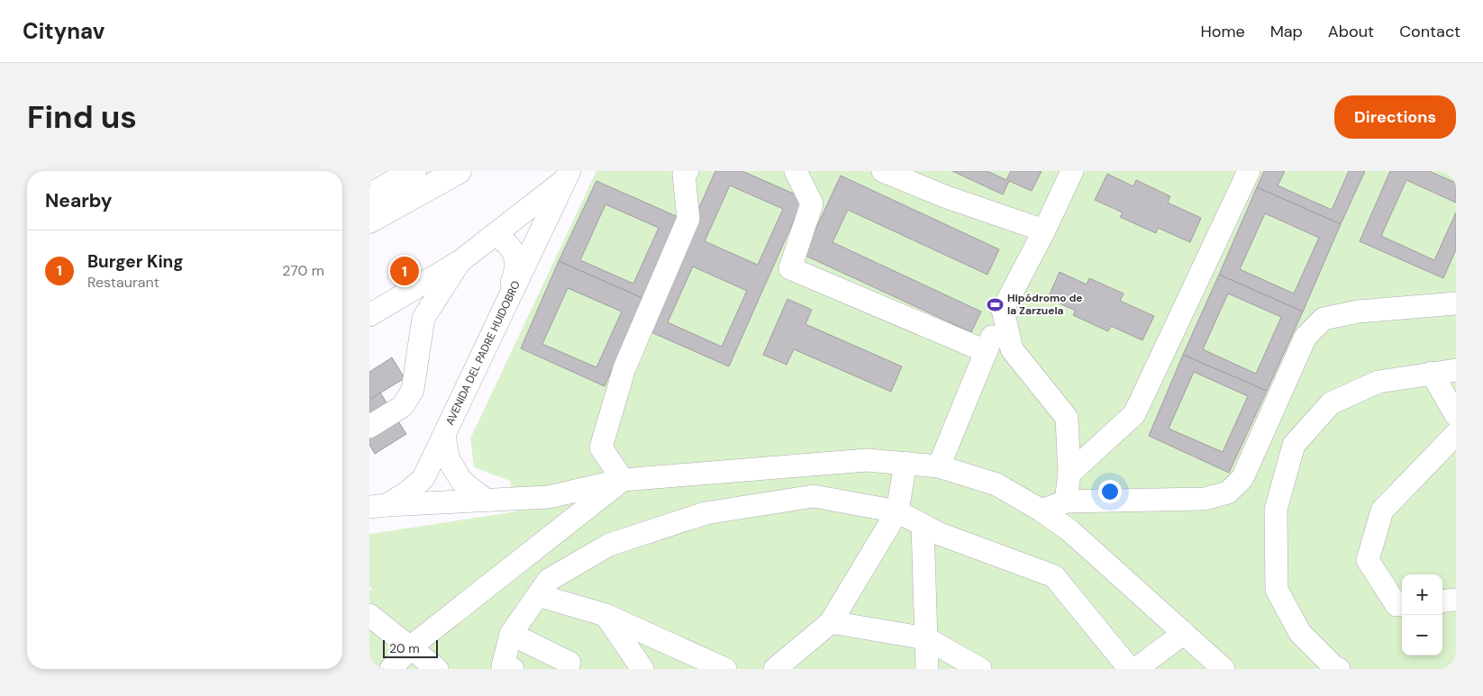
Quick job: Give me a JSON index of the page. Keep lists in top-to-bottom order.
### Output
{
  "streets": {
    "street": ["AVENIDA DEL PADRE HUIDOBRO"]
  },
  "places": {
    "sports": ["Hipódromo de la Zarzuela"]
  },
  "scale_bar": "20 m",
  "page": {
    "header": "Citynav",
    "nav": [
      "Home",
      "Map",
      "About",
      "Contact"
    ],
    "buttons": "Directions",
    "title": "Find us",
    "heading": "Nearby",
    "list": [
      {
        "mark": "1",
        "name": "Burger King",
        "note": "Restaurant",
        "value": "270 m"
      }
    ],
    "pins": "1",
    "map_buttons": ["+", "−"],
    "scale": "20 m"
  }
}
